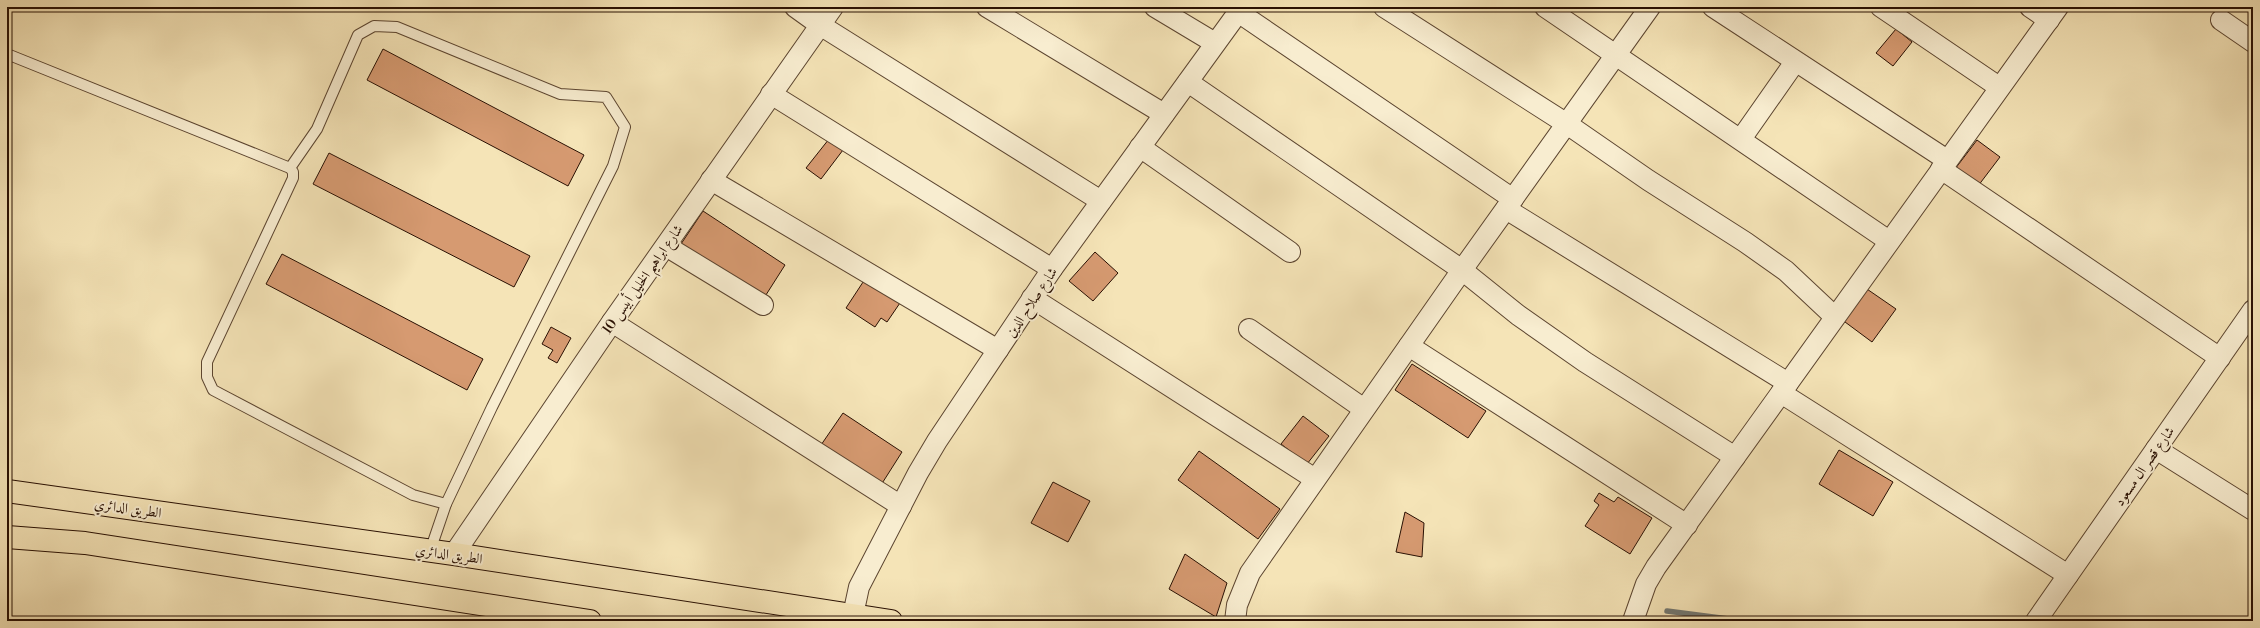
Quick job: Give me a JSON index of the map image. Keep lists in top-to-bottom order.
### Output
{
  "streets": {
    "main road": ["الطريق الدائري"],
    "street": ["شارع ابراهيم الخليل أبيس 10", "شارع صلاح الدين", "شارع قصر ال مسعود"]
  },
  "crossings": [
    ["شارع ابراهيم الخليل أبيس 10", "الطريق الدائري"],
    ["شارع صلاح الدين", "الطريق الدائري"]
  ]
}
